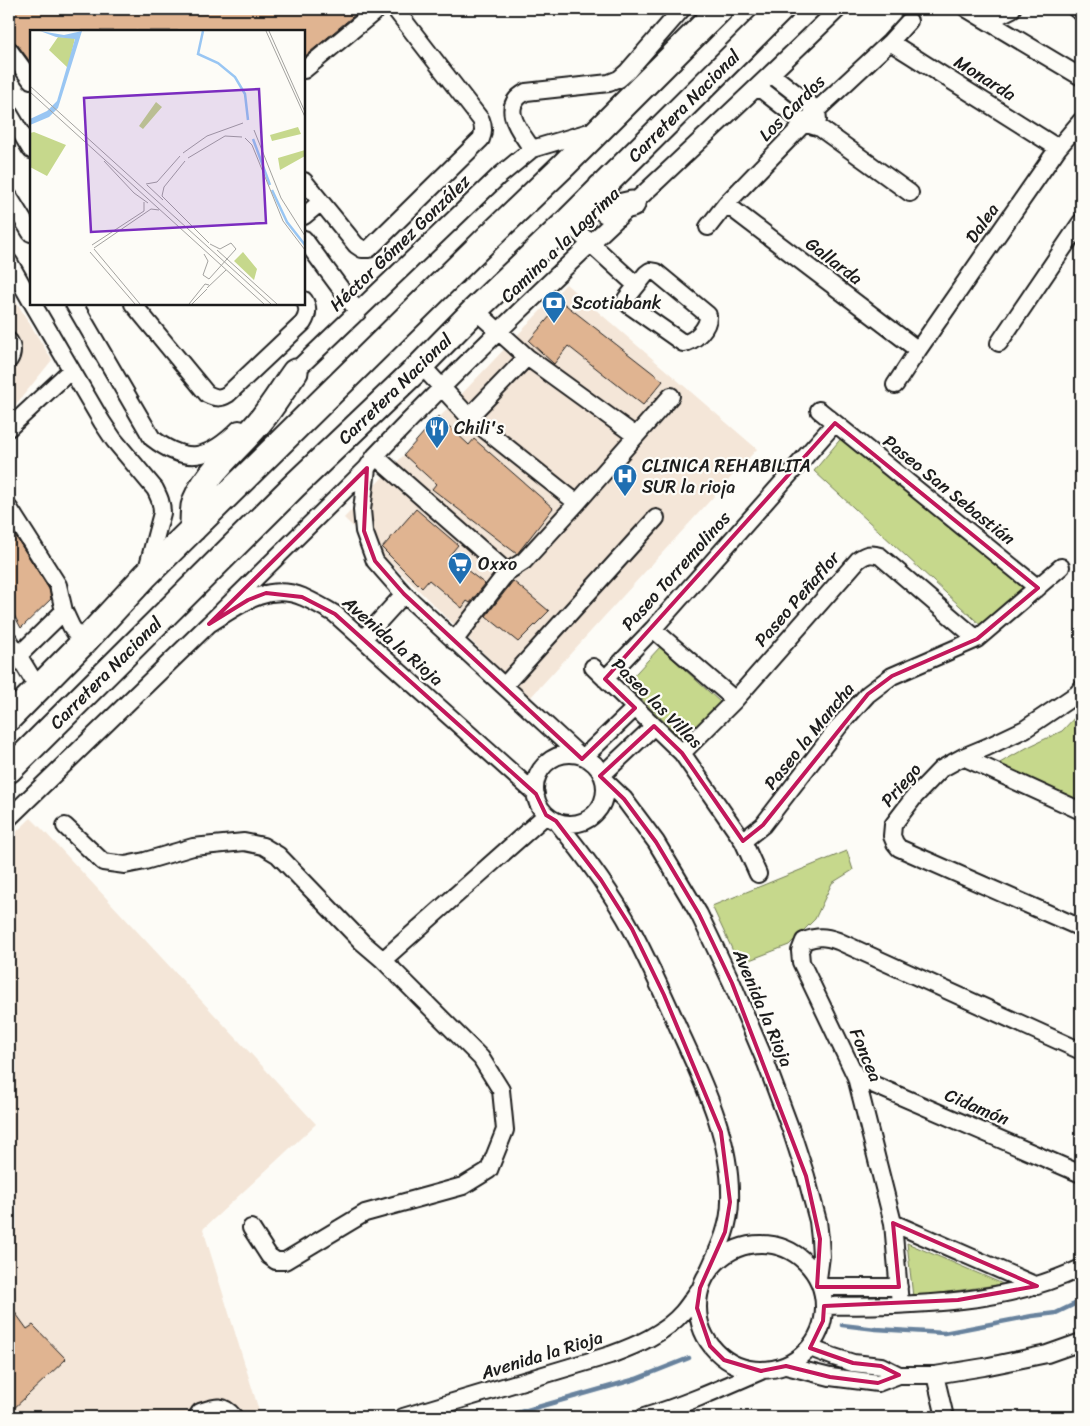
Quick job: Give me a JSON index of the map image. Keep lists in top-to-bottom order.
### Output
{
  "streets": {
    "highway": ["Carretera Nacional"],
    "street": [
      "Monarda",
      "Los Cardos",
      "Dalea",
      "Héctor Gómez González",
      "Camino a la Lagrima",
      "Gallarda",
      "Paseo San Sebastián",
      "Paseo Torremolinos",
      "Paseo Peñaflor",
      "Avenida la Rioja",
      "Paseo las Villas",
      "Paseo la Mancha",
      "Priego",
      "Foncea",
      "Cidamón"
    ]
  },
  "crossings": [
    ["Monarda", "Los Cardos"],
    ["Monarda", "Dalea"],
    ["Carretera Nacional", "Héctor Gómez González"],
    ["Los Cardos", "Gallarda"],
    ["Dalea", "Gallarda"],
    ["Camino a la Lagrima", "Avenida la Rioja"],
    ["Paseo San Sebastián", "Paseo Torremolinos"],
    ["Paseo San Sebastián", "Paseo la Mancha"],
    ["Paseo Torremolinos", "Paseo las Villas"],
    ["Paseo Peñaflor", "Paseo las Villas"],
    ["Paseo Peñaflor", "Paseo la Mancha"],
    ["Paseo las Villas", "Paseo la Mancha"],
    ["Foncea", "Cidamón"]
  ],
  "places": {
    "bank": ["Scotiabank"],
    "restaurant": ["Chili's"],
    "hospital": ["CLINICA REHABILITA SUR la rioja"],
    "supermarket": ["Oxxo"]
  }
}
